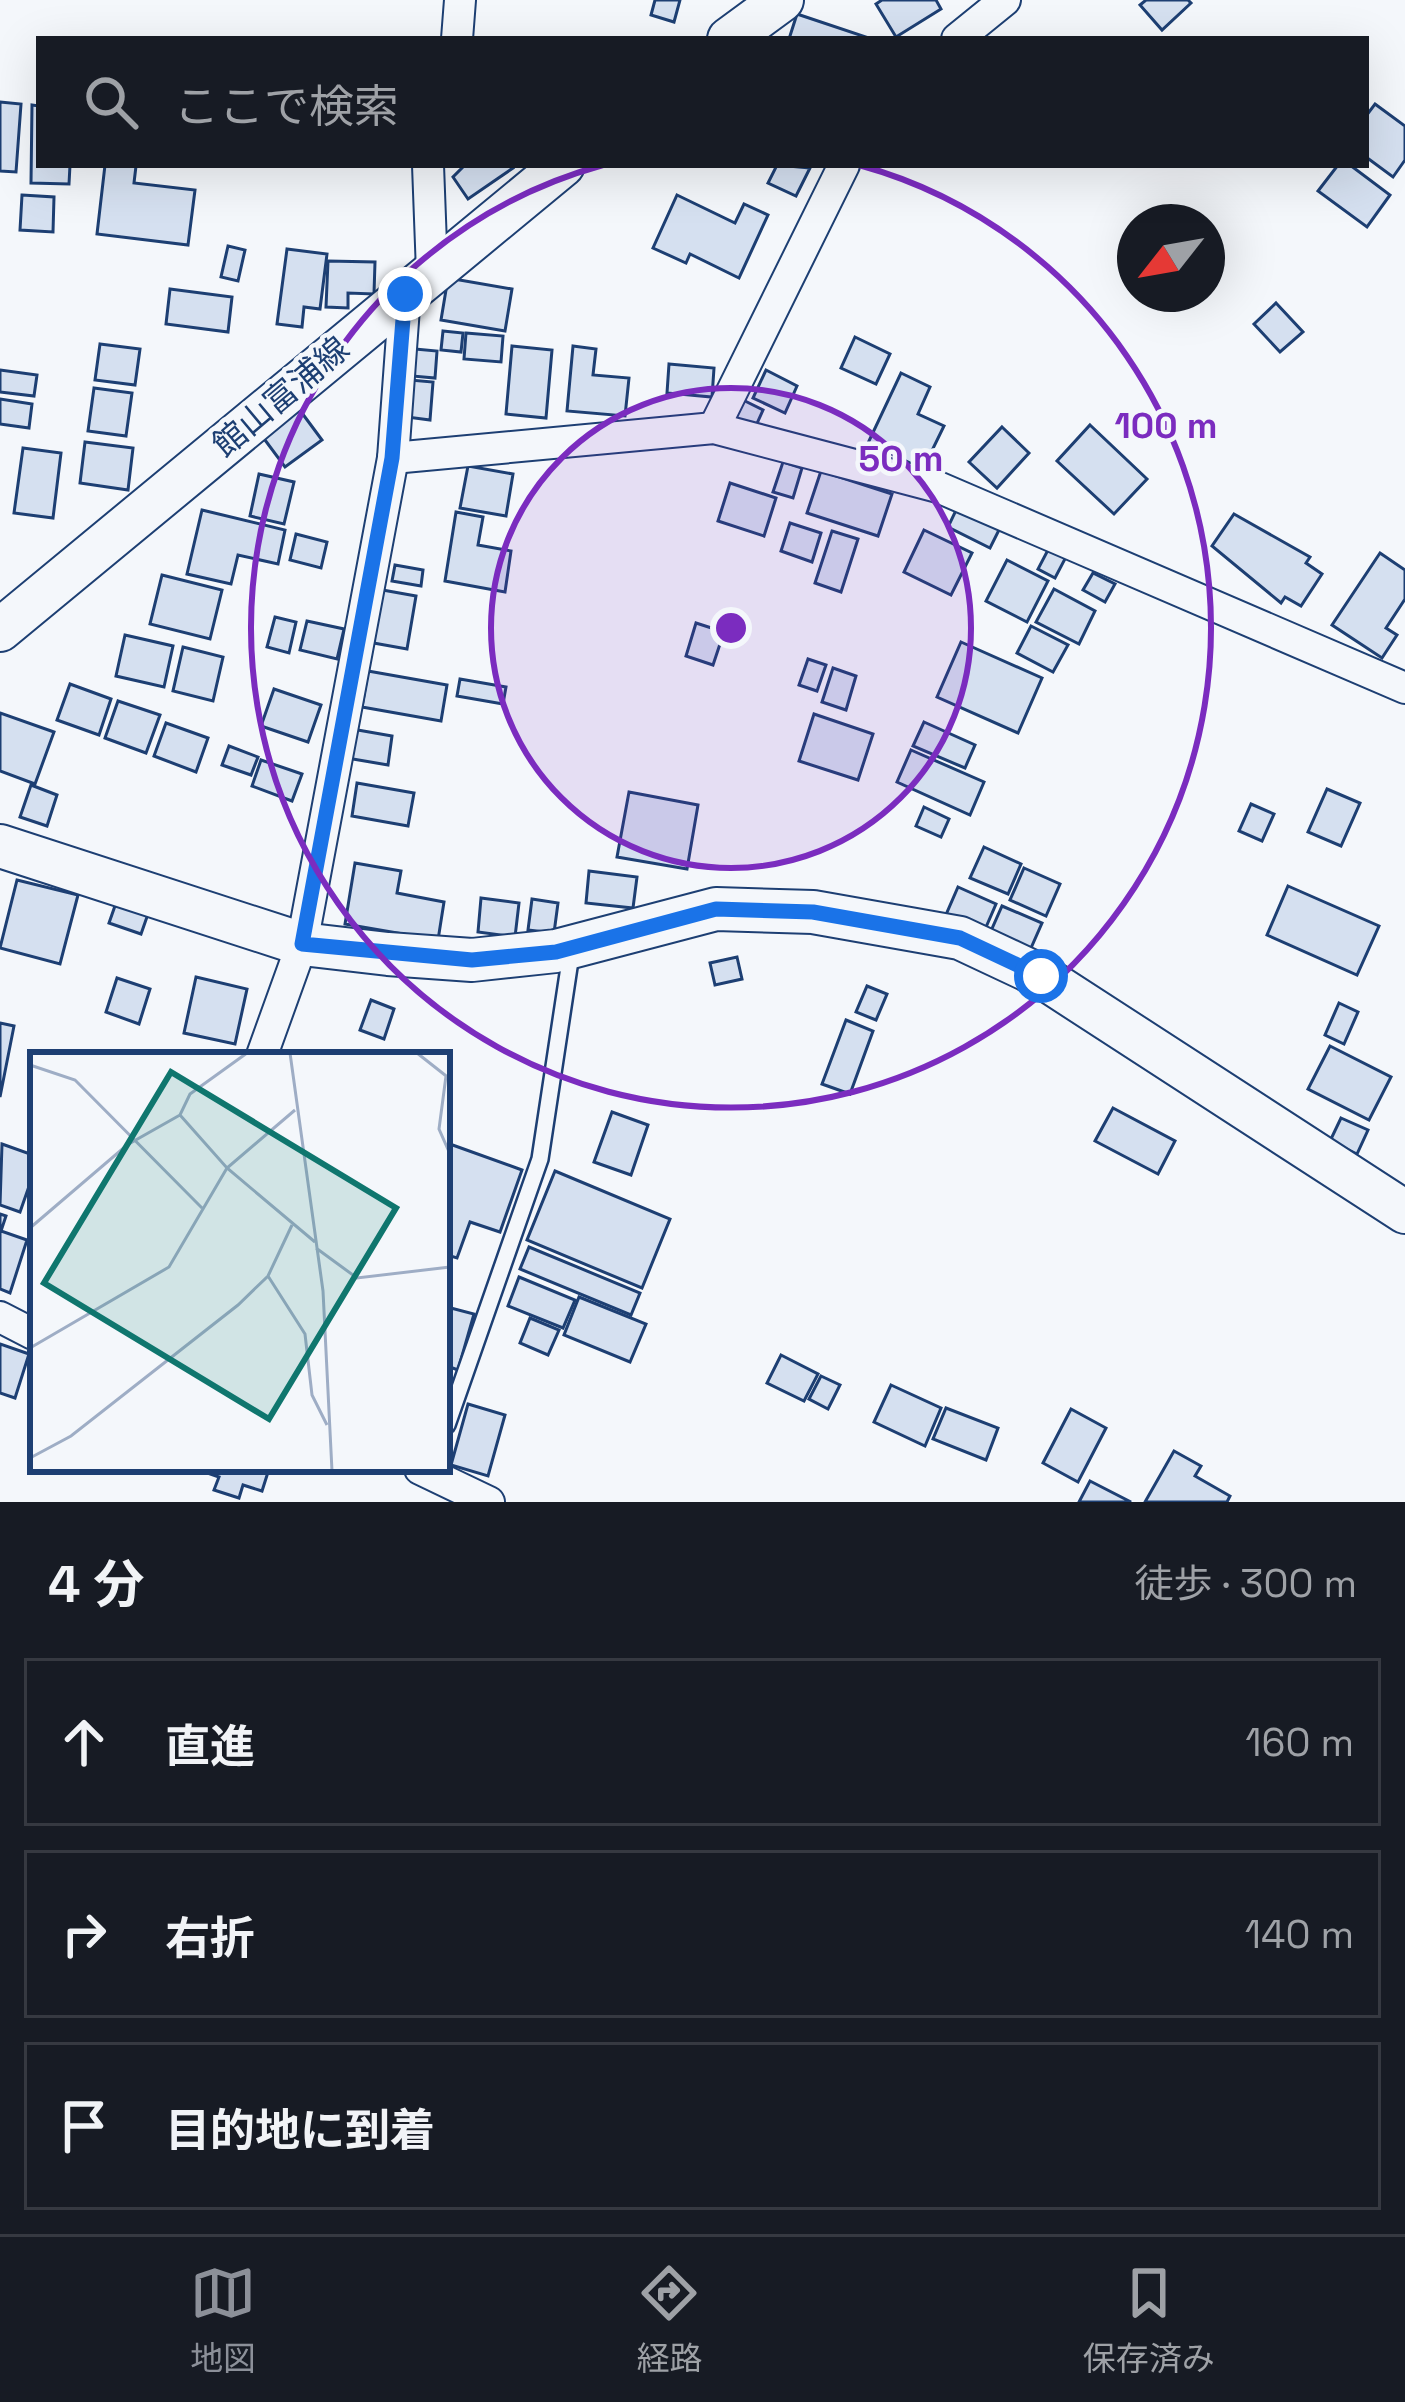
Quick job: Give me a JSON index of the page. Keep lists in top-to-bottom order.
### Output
{
  "streets": {
    "street": ["館山富浦線"]
  },
  "north": "bottom left",
  "page": {
    "search": "ここで検索",
    "heading": ["4 分", "徒歩 · 300 m"],
    "list": [
      ["直進", "160 m"],
      ["右折", "140 m"],
      "目的地に到着"
    ],
    "nav": ["地図", "経路", "保存済み"]
  },
  "rings": ["100 m", "50 m"]
}
